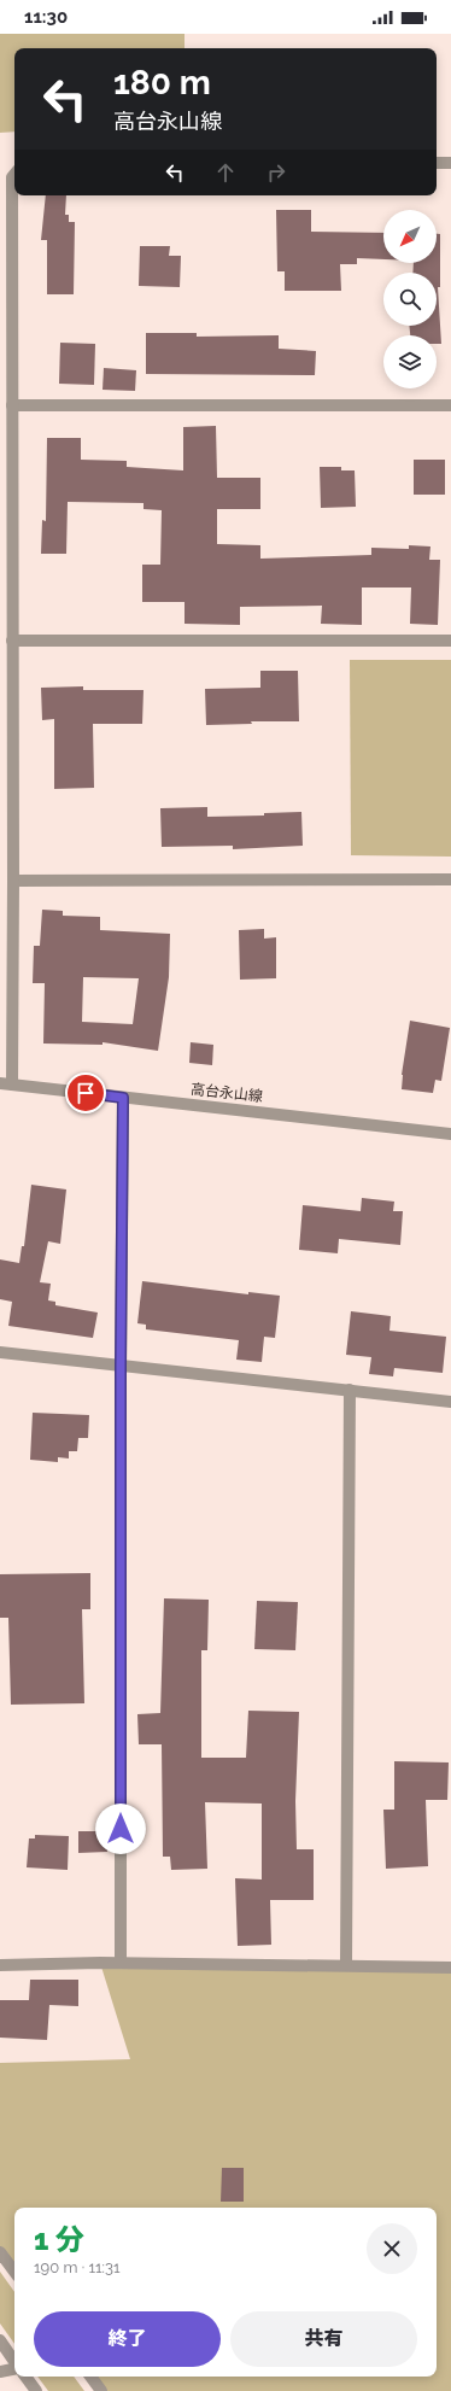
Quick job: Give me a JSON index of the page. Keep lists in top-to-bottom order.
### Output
{
  "streets": {
    "street": ["高台永山線"]
  },
  "north": "bottom left",
  "page": {
    "status": "11:30",
    "turn": ["180 m", "高台永山線"],
    "heading": ["1 分", "190 m · 11:31"],
    "buttons": ["終了", "共有"]
  }
}
